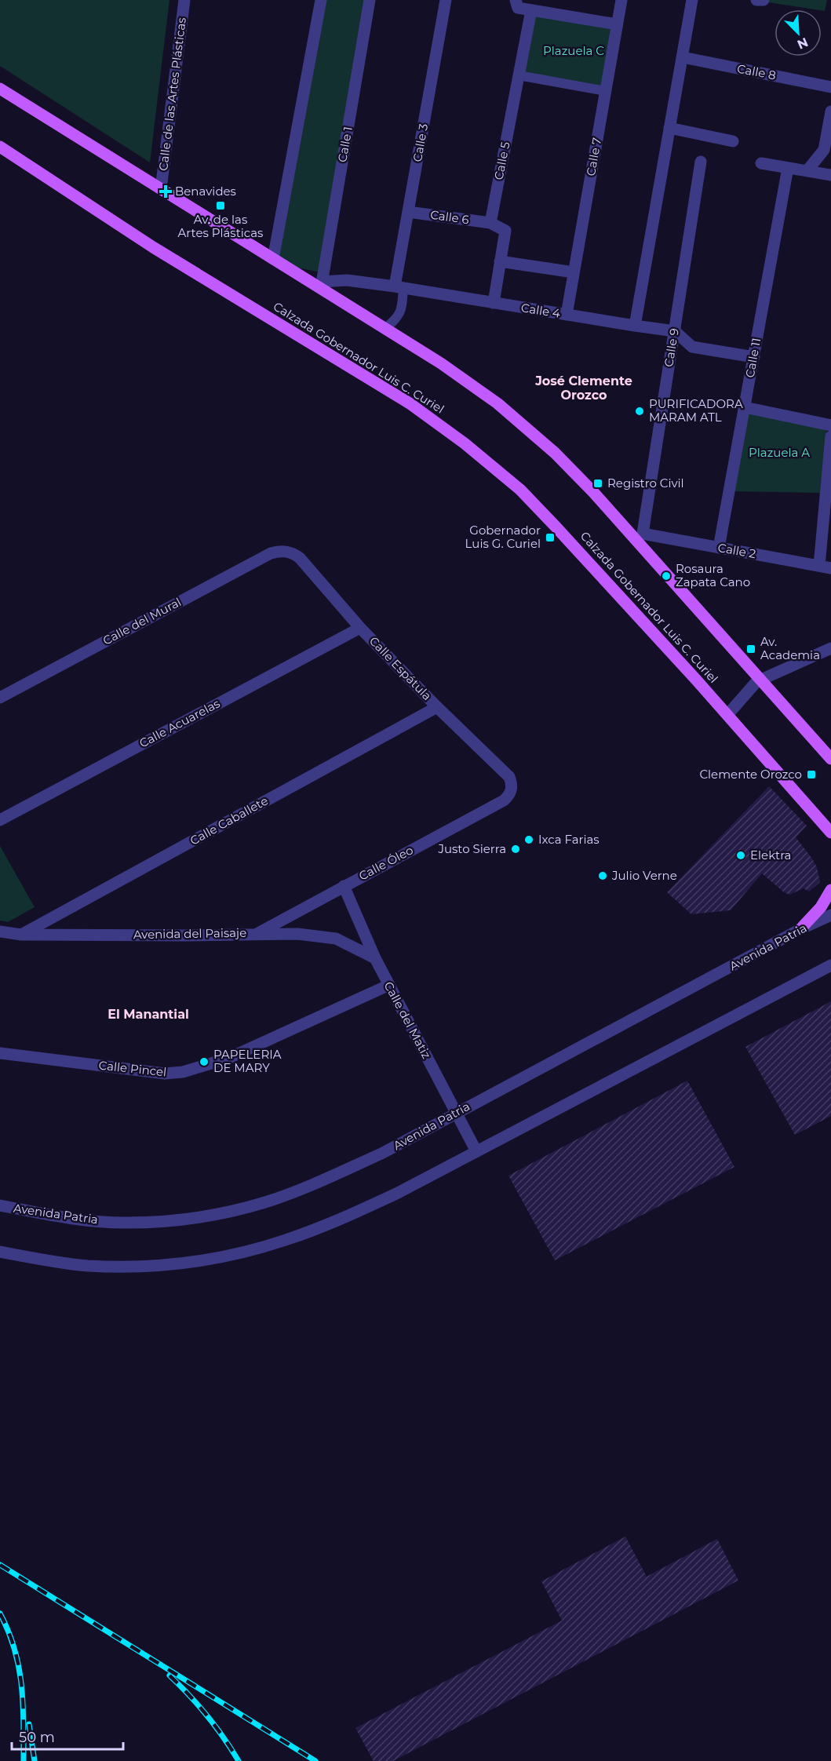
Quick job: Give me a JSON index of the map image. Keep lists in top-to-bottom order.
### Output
{
  "streets": {
    "main road": ["Calzada Gobernador Luis C. Curiel"],
    "street": [
      "Calle 8",
      "Calle de las Artes Plásticas",
      "Calle 3",
      "Calle 1",
      "Calle 7",
      "Calle 5",
      "Calle 6",
      "Calle 4",
      "Calle 9",
      "Calle 11",
      "Calle 2",
      "Calle del Mural",
      "Calle Espátula",
      "Calle Acuarelas",
      "Calle Caballete",
      "Calle Óleo",
      "Avenida del Paisaje",
      "Avenida Patria",
      "Calle del Matiz",
      "Calle Pincel"
    ]
  },
  "crossings": [
    ["Calle 3", "Calle 6"],
    ["Calle 3", "Calle 4"],
    ["Calle 1", "Calle 4"],
    ["Calle 7", "Calle 4"],
    ["Calle 5", "Calle 6"],
    ["Calle 4", "Calle 9"],
    ["Calle 9", "Calle 2"],
    ["Calle 11", "Calle 2"],
    ["Calle del Mural", "Calle Espátula"],
    ["Calle Espátula", "Calle Acuarelas"],
    ["Calle Espátula", "Calle Caballete"],
    ["Calle Espátula", "Calle Óleo"],
    ["Calle Caballete", "Avenida del Paisaje"],
    ["Calle Óleo", "Avenida del Paisaje"],
    ["Calle Óleo", "Calle del Matiz"],
    ["Avenida del Paisaje", "Calle del Matiz"],
    ["Avenida Patria", "Calle del Matiz"],
    ["Calle del Matiz", "Calle Pincel"]
  ],
  "districts": ["José Clemente Orozco", "El Manantial"],
  "parks": ["Plazuela C", "Plazuela A"],
  "places": {
    "health": ["Benavides"],
    "transit": [
      "Av. de las Artes Plásticas",
      "Registro Civil",
      "Gobernador Luis G. Curiel",
      "Av. Academia",
      "Clemente Orozco"
    ],
    "other": [
      "PURIFICADORA MARAM ATL",
      "Rosaura Zapata Cano",
      "Ixca Farias",
      "Justo Sierra",
      "Elektra",
      "Julio Verne",
      "PAPELERIA DE MARY"
    ]
  },
  "scale_bar": "50 m",
  "north": "bottom right"
}
